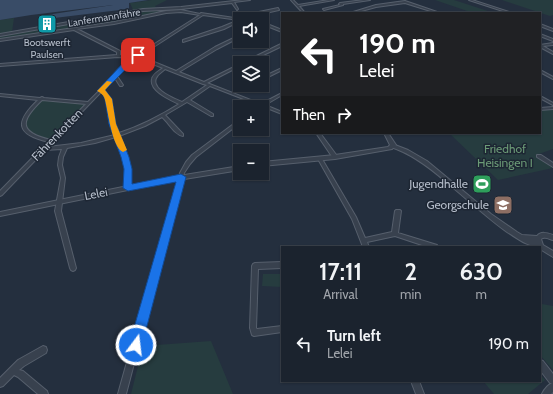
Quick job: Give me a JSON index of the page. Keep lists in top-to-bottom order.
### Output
{
  "streets": {
    "street": ["Lanfermannfähre", "Fährenkotten", "Lelei"]
  },
  "parks": ["Friedhof Heisingen I"],
  "places": {
    "building": ["Bootswerft Paulsen"],
    "sports": ["Jugendhalle"],
    "school or university": ["Georgschule"]
  },
  "page": {
    "map_buttons": ["+", "−"],
    "turn": ["190 m", "Lelei"],
    "then": "Then",
    "eta": [
      "17:11",
      "Arrival",
      "2",
      "min",
      "630",
      "m"
    ],
    "list": [
      {
        "name": "Turn left",
        "note": "Lelei",
        "value": "190 m"
      }
    ]
  }
}
